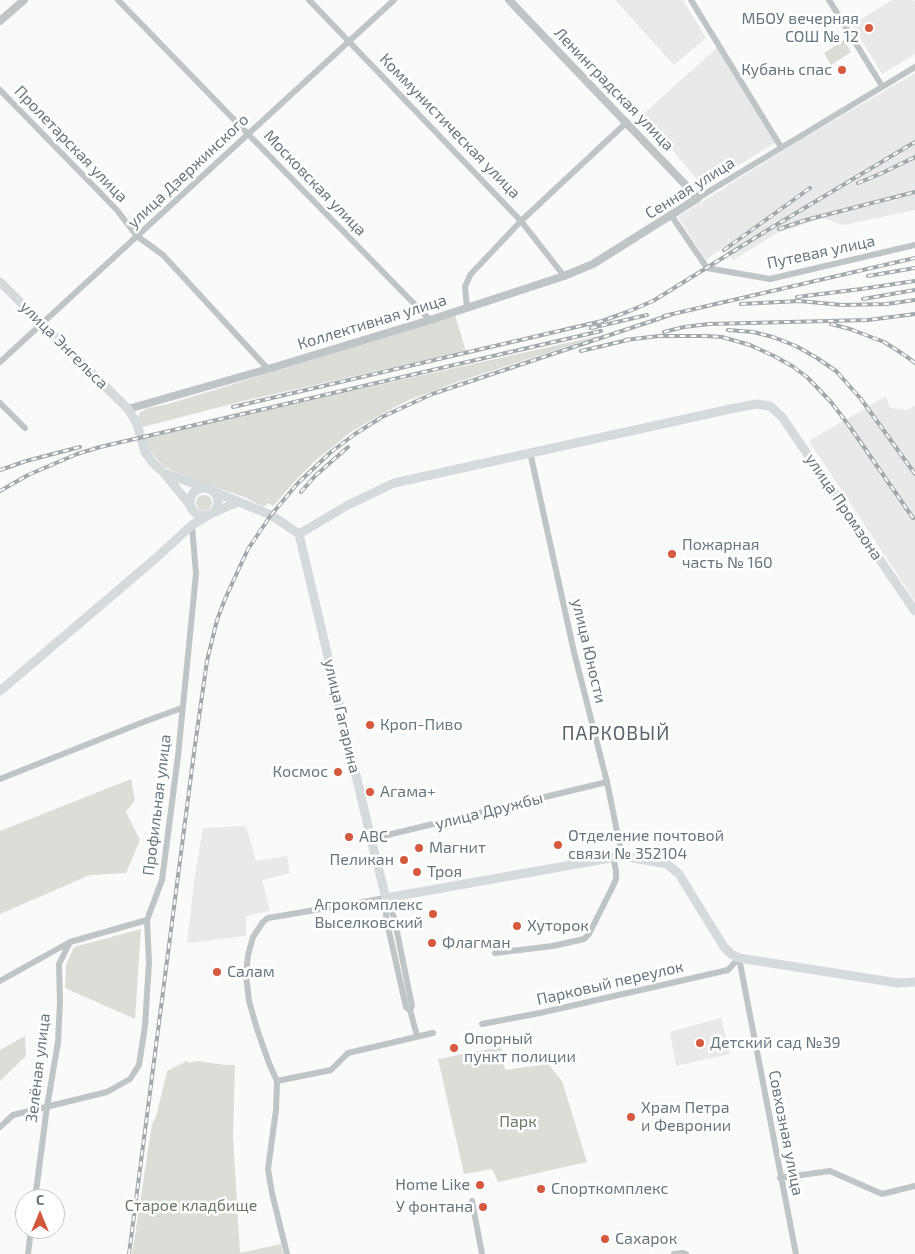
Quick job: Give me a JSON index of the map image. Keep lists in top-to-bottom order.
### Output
{
  "streets": {
    "main road": ["улица Энгельса", "улица Промзона", "улица Гагарина"],
    "street": [
      "Ленинградская улица",
      "Коммунистическая улица",
      "Пролетарская улица",
      "улица Дзержинского",
      "Московская улица",
      "Сенная улица",
      "Путевая улица",
      "Коллективная улица",
      "улица Юности",
      "Профильная улица",
      "улица Дружбы",
      "Парковый переулок",
      "Зелёная улица",
      "Совхозная улица"
    ]
  },
  "crossings": [
    ["Ленинградская улица", "Сенная улица"],
    ["Ленинградская улица", "Коллективная улица"],
    ["Коммунистическая улица", "улица Дзержинского"],
    ["Коммунистическая улица", "Сенная улица"],
    ["Коммунистическая улица", "Коллективная улица"],
    ["Пролетарская улица", "улица Дзержинского"],
    ["Пролетарская улица", "Коллективная улица"],
    ["улица Дзержинского", "Московская улица"],
    ["улица Дзержинского", "улица Энгельса"],
    ["Московская улица", "Коллективная улица"],
    ["Сенная улица", "Путевая улица"],
    ["Сенная улица", "Коллективная улица"],
    ["Коллективная улица", "улица Энгельса"],
    ["улица Промзона", "улица Юности"],
    ["улица Юности", "улица Дружбы"],
    ["улица Гагарина", "улица Дружбы"],
    ["Профильная улица", "Зелёная улица"],
    ["Парковый переулок", "Совхозная улица"]
  ],
  "districts": ["ПАРКОВЫЙ"],
  "parks": ["Парк", "Старое кладбище"],
  "places": [
    "МБОУ вечерняя СОШ № 12",
    "Кубань спас",
    "Пожарная часть № 160",
    "Кроп-Пиво",
    "Космос",
    "Агама+",
    "ABC",
    "Отделение почтовой связи № 352104",
    "Магнит",
    "Пеликан",
    "Троя",
    "Агрокомплекс Выселковский",
    "Хуторок",
    "Флагман",
    "Салам",
    "Детский сад №39",
    "Опорный пункт полиции",
    "Храм Петра и Февронии",
    "Home Like",
    "Спорткомплекс",
    "У фонтана",
    "Сахарок"
  ],
  "north": "top"
}
